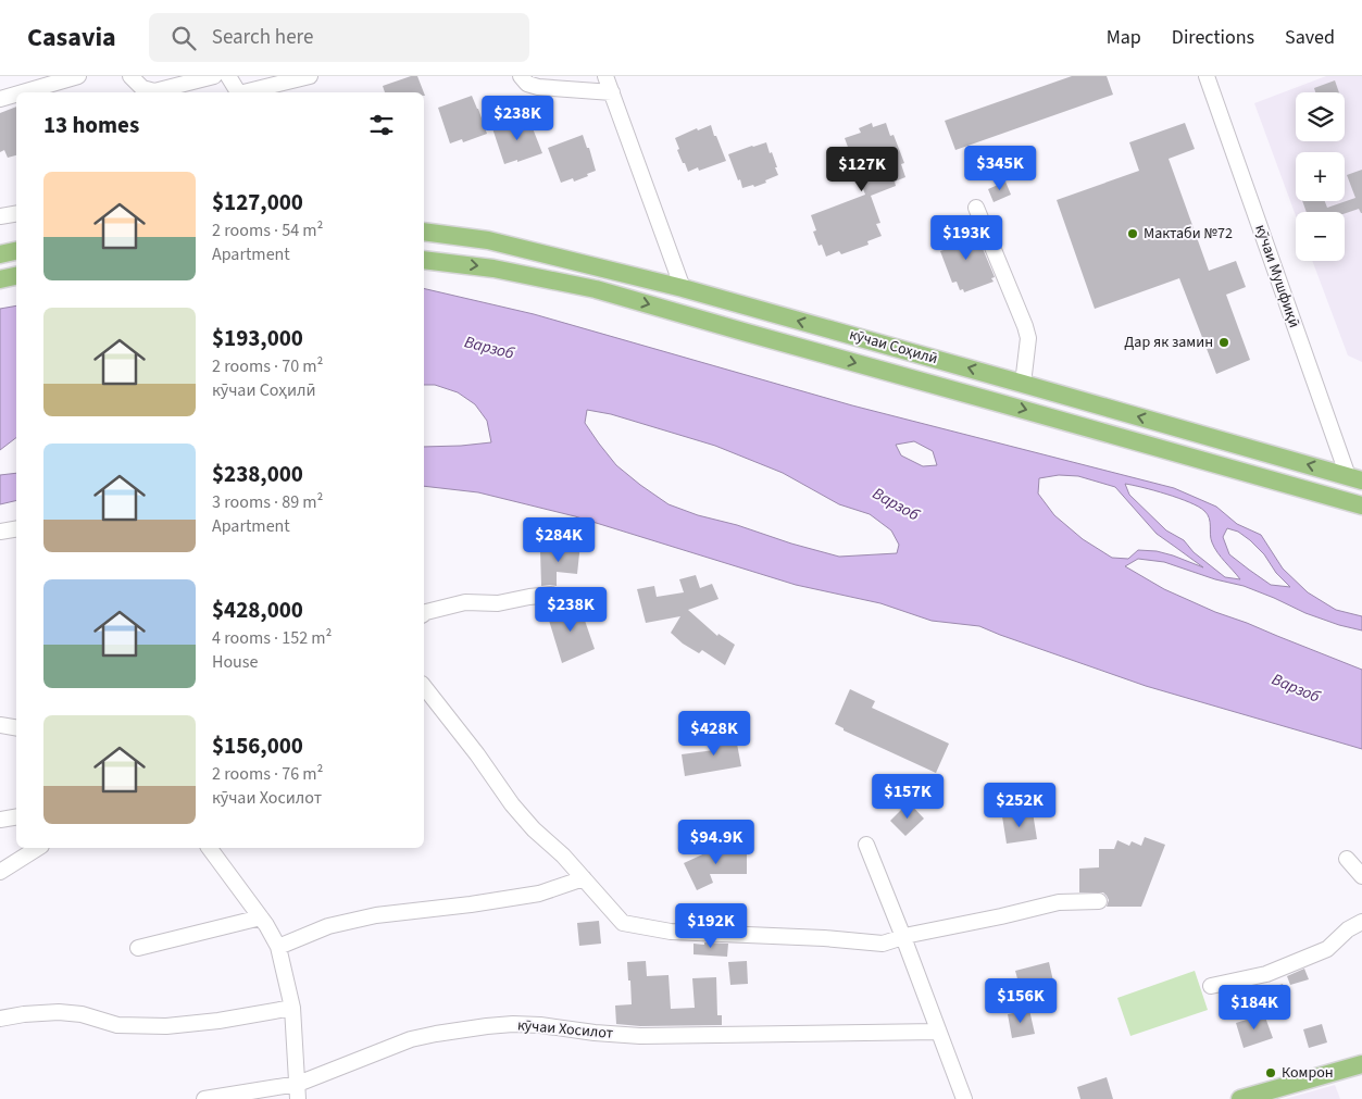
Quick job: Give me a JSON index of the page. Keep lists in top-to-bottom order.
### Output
{
  "streets": {
    "main road": ["кӯчаи Соҳилӣ"],
    "street": ["кӯчаи Мушфиқӣ", "кӯчаи Хосилот"]
  },
  "crossings": [
    ["кӯчаи Мушфиқӣ", "кӯчаи Соҳилӣ"]
  ],
  "water": ["Варзоб"],
  "places": ["Мактаби №72", "Дар як замин", "Комрон"],
  "page": {
    "header": "Casavia",
    "search": "Search here",
    "nav": ["Map", "Directions", "Saved"],
    "map_buttons": ["+", "−"],
    "heading": "13 homes",
    "price": [
      "$238K",
      "$345K",
      "$127K",
      "$193K",
      "$284K",
      "$238K",
      "$428K",
      "$157K",
      "$252K",
      "$94.9K",
      "$192K",
      "$156K",
      "$184K"
    ],
    "list": [
      {
        "name": "$127,000",
        "note": "2 rooms · 54 m² · Apartment"
      },
      {
        "name": "$193,000",
        "note": "2 rooms · 70 m² · кӯчаи Соҳилӣ"
      },
      {
        "name": "$238,000",
        "note": "3 rooms · 89 m² · Apartment"
      },
      {
        "name": "$428,000",
        "note": "4 rooms · 152 m² · House"
      },
      {
        "name": "$156,000",
        "note": "2 rooms · 76 m² · кӯчаи Хосилот"
      }
    ]
  }
}
